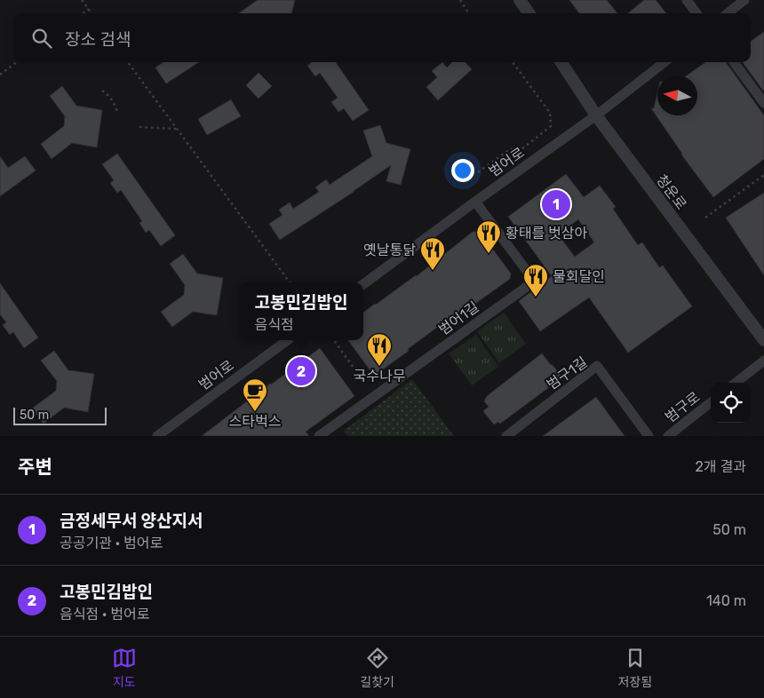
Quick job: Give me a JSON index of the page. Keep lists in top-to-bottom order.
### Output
{
  "streets": {
    "street": [
      "범어로",
      "청운로",
      "범어1길",
      "범구1길",
      "범구로"
    ]
  },
  "crossings": [
    ["범어로", "청운로"],
    ["범어로", "범어1길"]
  ],
  "places": {
    "restaurant": [
      "황태를 벗삼아",
      "옛날통닭",
      "물회달인",
      "국수나무"
    ],
    "cafe": ["스타벅스"]
  },
  "scale_bar": "50 m",
  "north": "left",
  "page": {
    "search": "장소 검색",
    "pins": ["1", "2"],
    "popup": ["고봉민김밥인", "음식점"],
    "scale": "50 m",
    "heading": ["주변", "2개 결과"],
    "list": [
      {
        "mark": "1",
        "name": "금정세무서 양산지서",
        "note": "공공기관 · 범어로",
        "value": "50 m"
      },
      {
        "mark": "2",
        "name": "고봉민김밥인",
        "note": "음식점 · 범어로",
        "value": "140 m"
      }
    ],
    "nav": ["지도", "길찾기", "저장됨"]
  }
}
